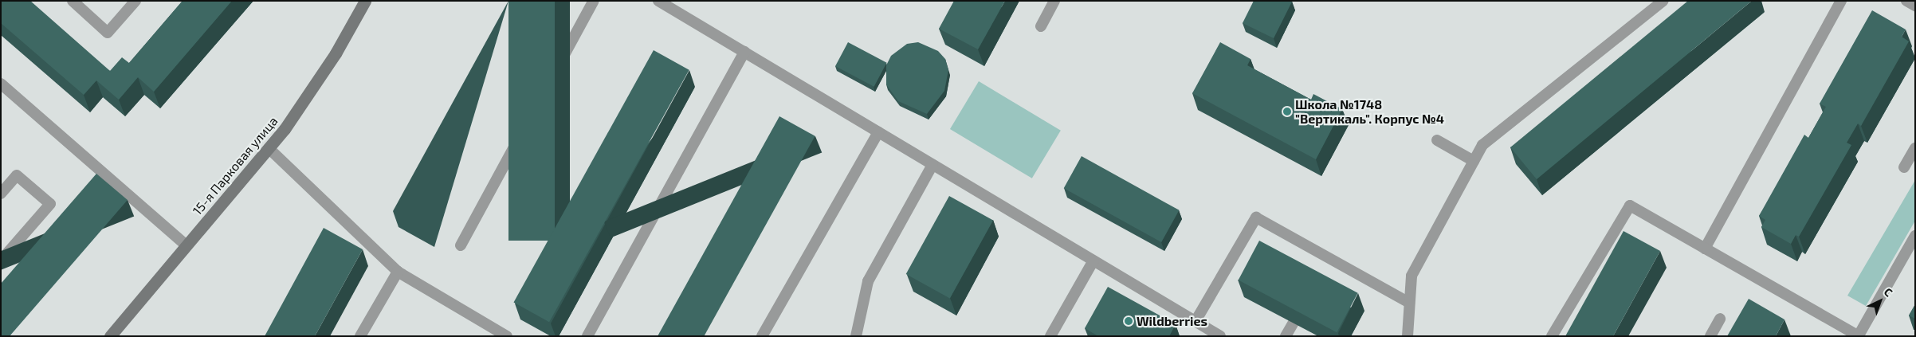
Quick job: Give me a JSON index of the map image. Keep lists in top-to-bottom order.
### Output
{
  "streets": {
    "street": ["15-я Парковая улица"]
  },
  "places": ["Школа №1748 \"Вертикаль\". Корпус №4", "Wildberries"],
  "north": "top right"
}
